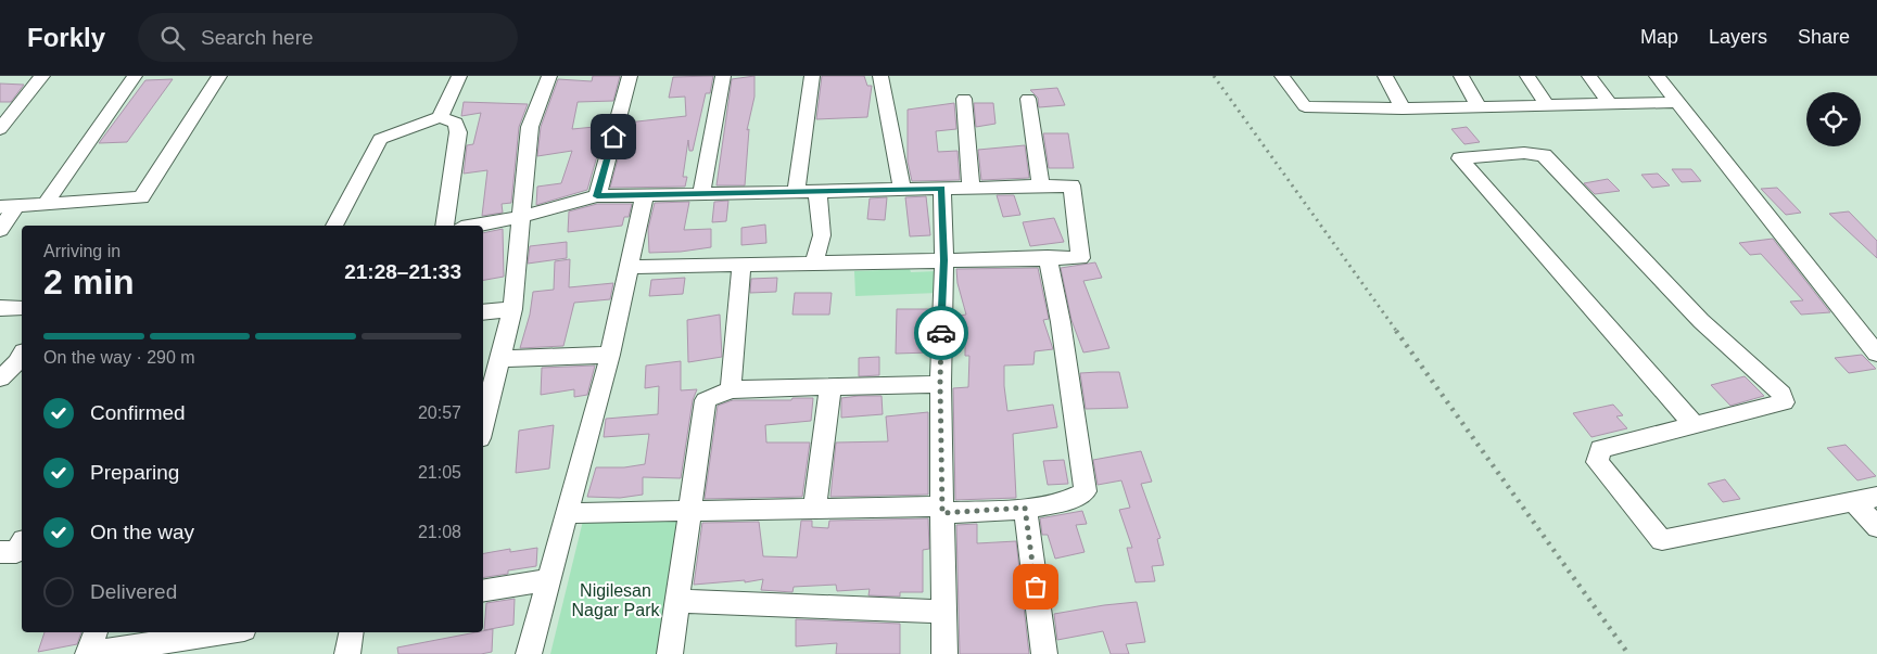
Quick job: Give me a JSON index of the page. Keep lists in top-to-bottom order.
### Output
{
  "parks": ["Nigilesan Nagar Park"],
  "page": {
    "header": "Forkly",
    "search": "Search here",
    "nav": ["Map", "Layers", "Share"],
    "heading": ["2 min", "Arriving in", "21:28–21:33"],
    "bar": "On the way · 290 m",
    "list": [
      ["Confirmed", "20:57"],
      ["Preparing", "21:05"],
      ["On the way", "21:08"],
      "Delivered"
    ]
  }
}
